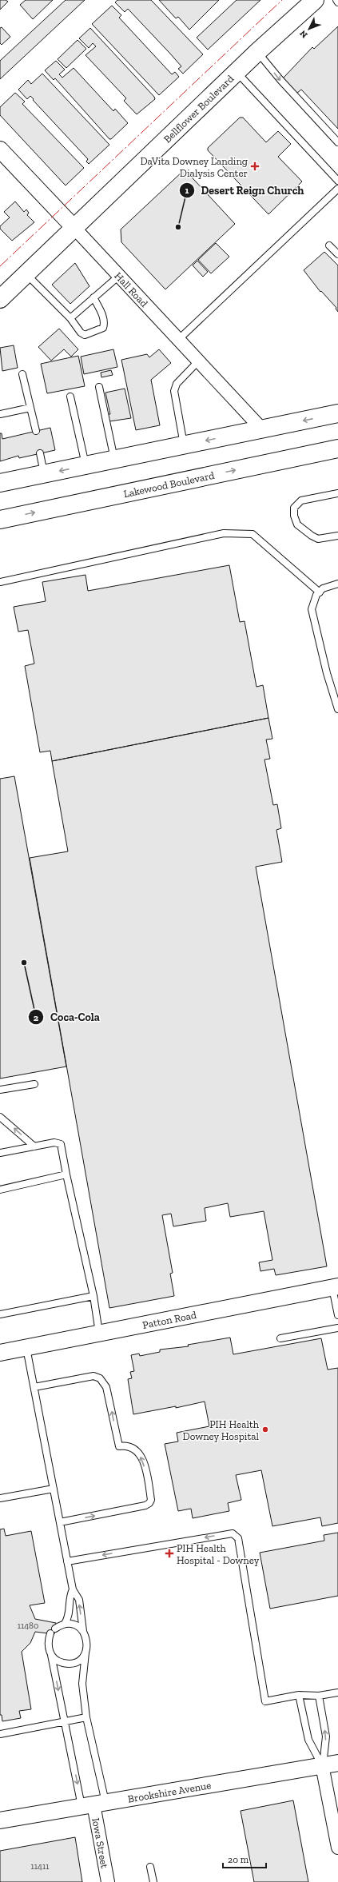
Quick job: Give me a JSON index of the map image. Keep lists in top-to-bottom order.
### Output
{
  "streets": {
    "main road": ["Bellflower Boulevard", "Lakewood Boulevard"],
    "street": [
      "Hall Road",
      "Patton Road",
      "Brookshire Avenue",
      "Iowa Street"
    ]
  },
  "crossings": [
    ["Bellflower Boulevard", "Hall Road"],
    ["Brookshire Avenue", "Iowa Street"]
  ],
  "places": {
    "health": ["DaVita Downey Landing Dialysis Center", "PIH Health Hospital - Downey"],
    "other": ["Desert Reign Church", "Coca-Cola", "PIH Health Downey Hospital"]
  },
  "house_numbers": ["11480", "11411"],
  "scale_bar": "20 m",
  "north": "bottom left"
}
